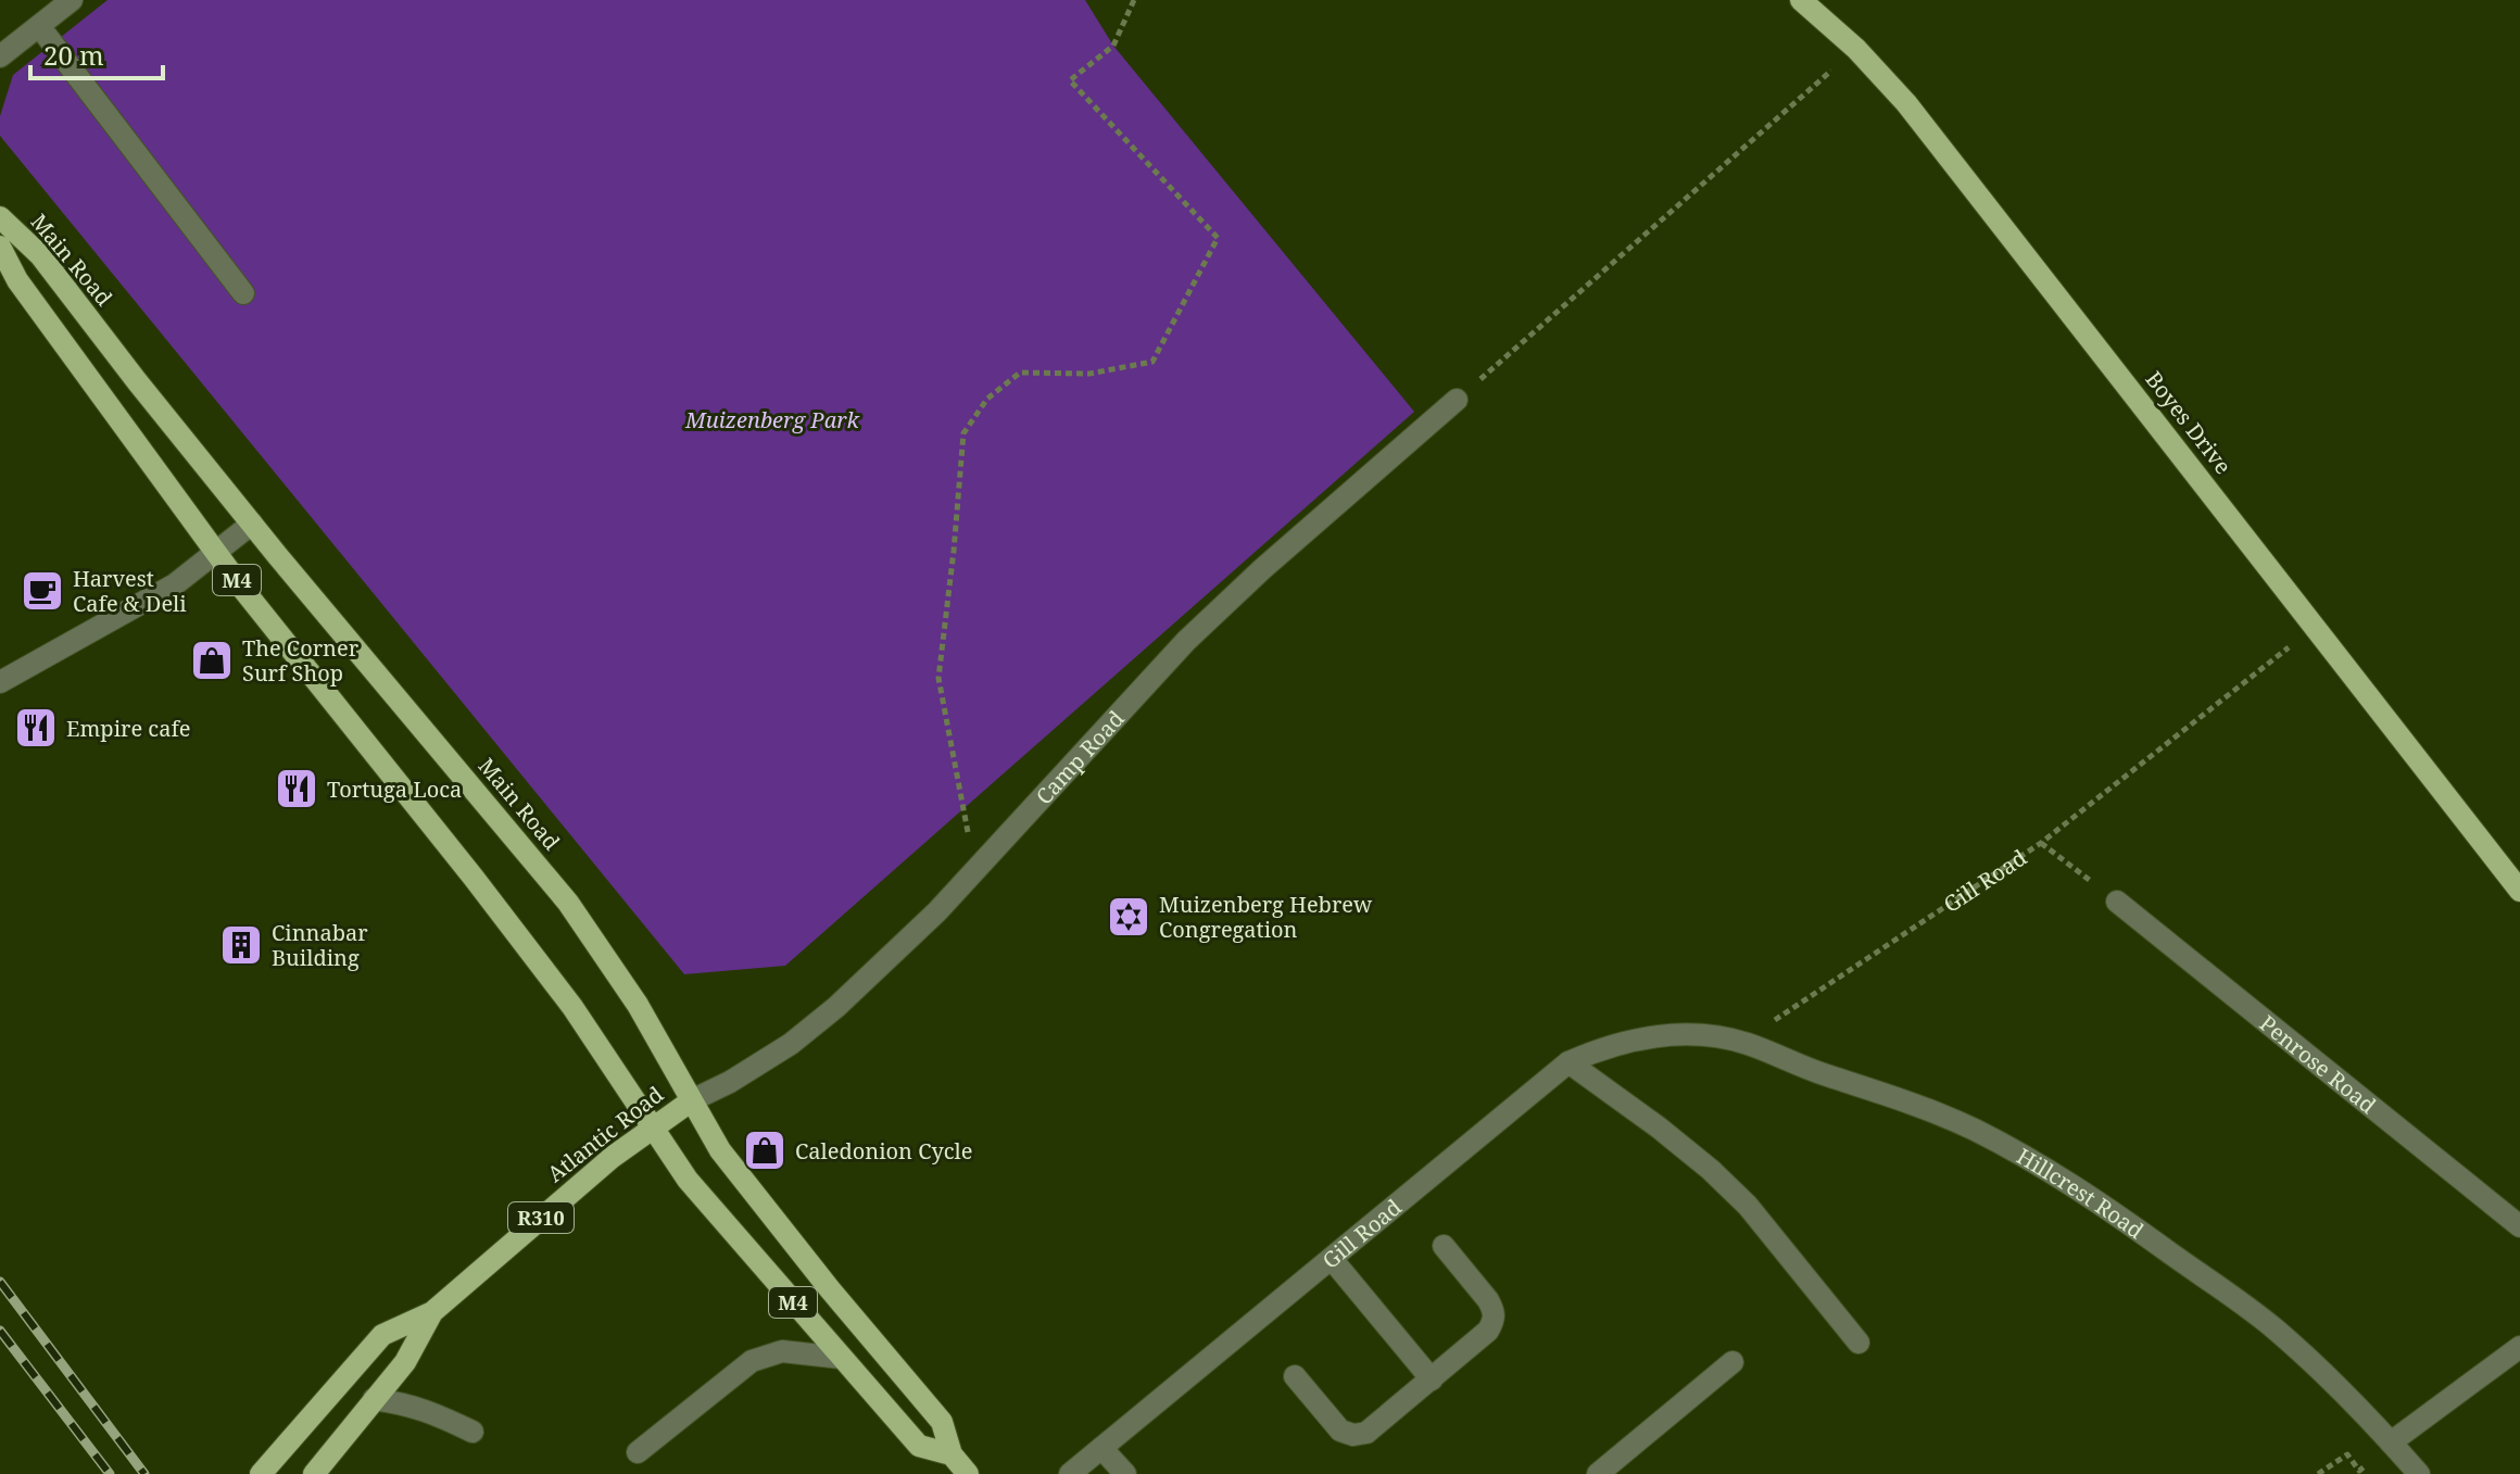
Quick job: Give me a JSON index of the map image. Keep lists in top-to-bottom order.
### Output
{
  "streets": {
    "main road": [
      "Main Road",
      "Boyes Drive",
      "M4",
      "Atlantic Road",
      "R310"
    ],
    "street": [
      "Camp Road",
      "Gill Road",
      "Penrose Road",
      "Hillcrest Road"
    ]
  },
  "crossings": [
    ["Main Road", "Camp Road"],
    ["Main Road", "Atlantic Road"],
    ["Camp Road", "Atlantic Road"],
    ["Gill Road", "Hillcrest Road"]
  ],
  "parks": ["Muizenberg Park"],
  "places": {
    "cafe": ["Harvest Cafe & Deli"],
    "shop": ["The Corner Surf Shop", "Caledonion Cycle"],
    "restaurant": ["Empire cafe", "Tortuga Loca"],
    "synagogue": ["Muizenberg Hebrew Congregation"],
    "building": ["Cinnabar Building"]
  },
  "scale_bar": "20 m"
}
